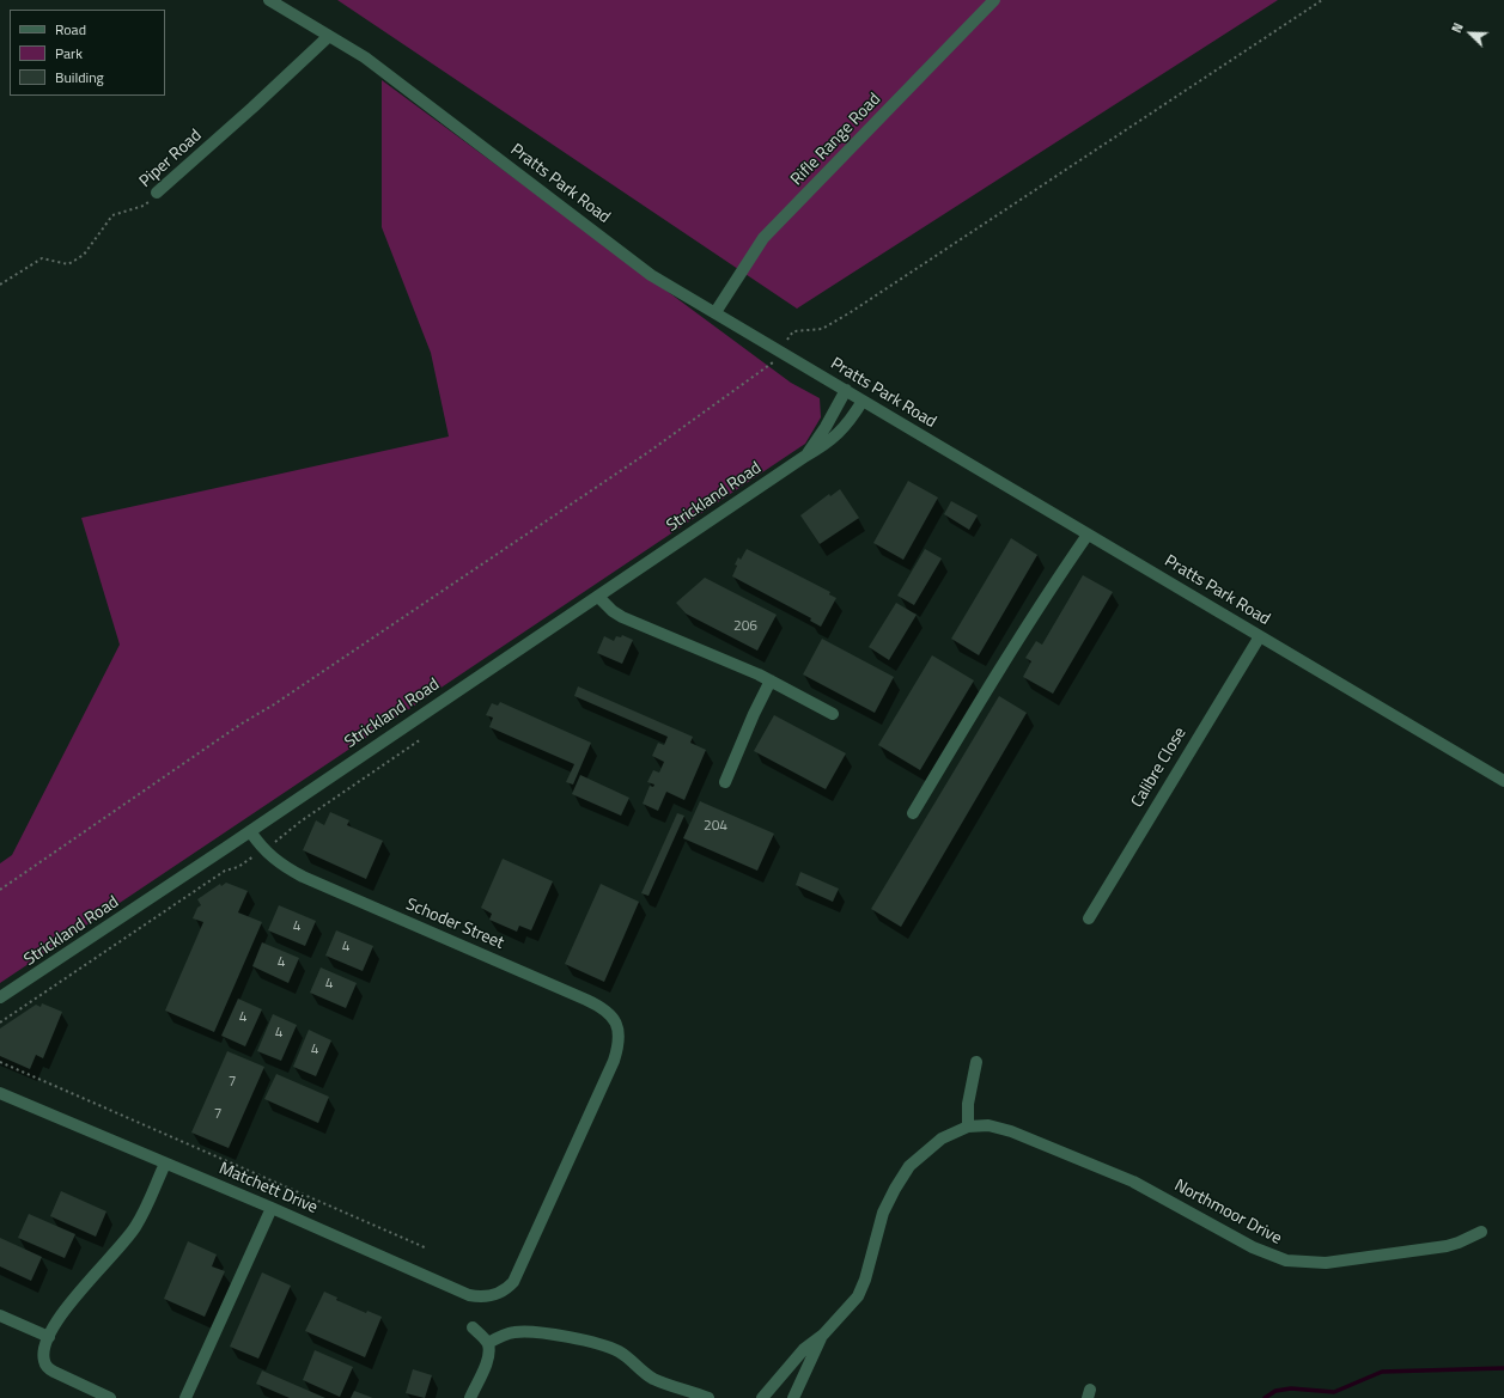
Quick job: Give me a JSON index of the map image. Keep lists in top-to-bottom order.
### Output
{
  "streets": {
    "street": [
      "Rifle Range Road",
      "Piper Road",
      "Pratts Park Road",
      "Strickland Road",
      "Calibre Close",
      "Schoder Street",
      "Matchett Drive",
      "Northmoor Drive"
    ]
  },
  "crossings": [
    ["Rifle Range Road", "Pratts Park Road"],
    ["Piper Road", "Pratts Park Road"],
    ["Pratts Park Road", "Strickland Road"],
    ["Pratts Park Road", "Calibre Close"],
    ["Strickland Road", "Schoder Street"],
    ["Schoder Street", "Matchett Drive"]
  ],
  "house_numbers": [
    "206",
    "204",
    "4",
    "4",
    "4",
    "4",
    "4",
    "4",
    "4",
    "7",
    "7"
  ],
  "legend": ["Road", "Park", "Building"],
  "north": "top left"
}
